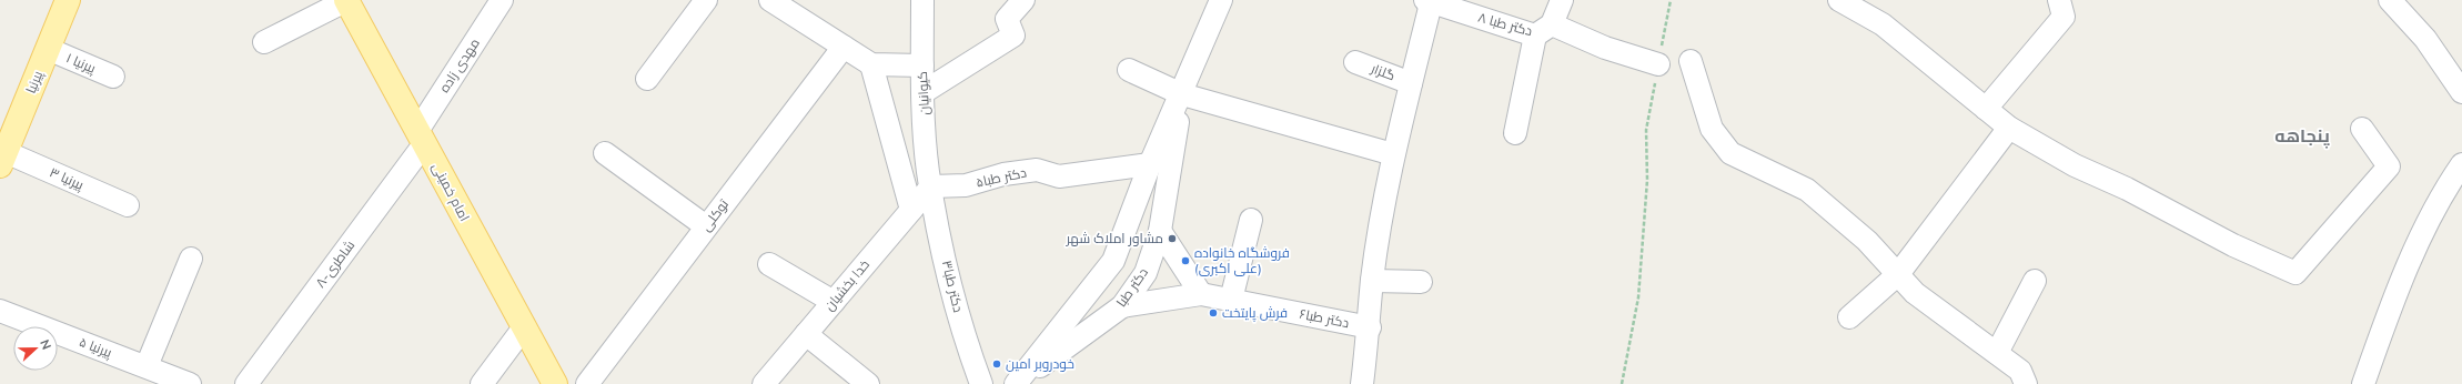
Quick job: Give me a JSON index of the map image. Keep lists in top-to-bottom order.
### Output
{
  "streets": {
    "main road": ["پیرنیا", "امام خمینی"],
    "street": [
      "دکتر طبا ۸",
      "پیرنیا ۱",
      "مهدی زاده",
      "گلزار",
      "کیوانیان",
      "دکتر طبا۵",
      "پیرنیا ۳",
      "توکلی",
      "۸-شاطری",
      "خدا بخشیان",
      "دکتر طبا۳",
      "دکتر طبا",
      "دکتر طبا۶",
      "پیرنیا ۵"
    ]
  },
  "crossings": [
    ["پیرنیا ۱", "پیرنیا"],
    ["مهدی زاده", "امام خمینی"],
    ["مهدی زاده", "۸-شاطری"],
    ["پیرنیا", "پیرنیا ۳"],
    ["کیوانیان", "دکتر طبا۵"],
    ["کیوانیان", "خدا بخشیان"],
    ["کیوانیان", "دکتر طبا۳"],
    ["دکتر طبا۵", "خدا بخشیان"],
    ["دکتر طبا۵", "دکتر طبا۳"],
    ["دکتر طبا۵", "دکتر طبا"],
    ["امام خمینی", "۸-شاطری"],
    ["خدا بخشیان", "دکتر طبا۳"],
    ["دکتر طبا", "دکتر طبا۶"]
  ],
  "districts": ["پنجاهه"],
  "places": [
    "مشاور املاک شهر",
    "فروشگاه خانواده (علی اکبری)",
    "فرش پایتخت",
    "خودروبر امین"
  ],
  "north": "right"
}
